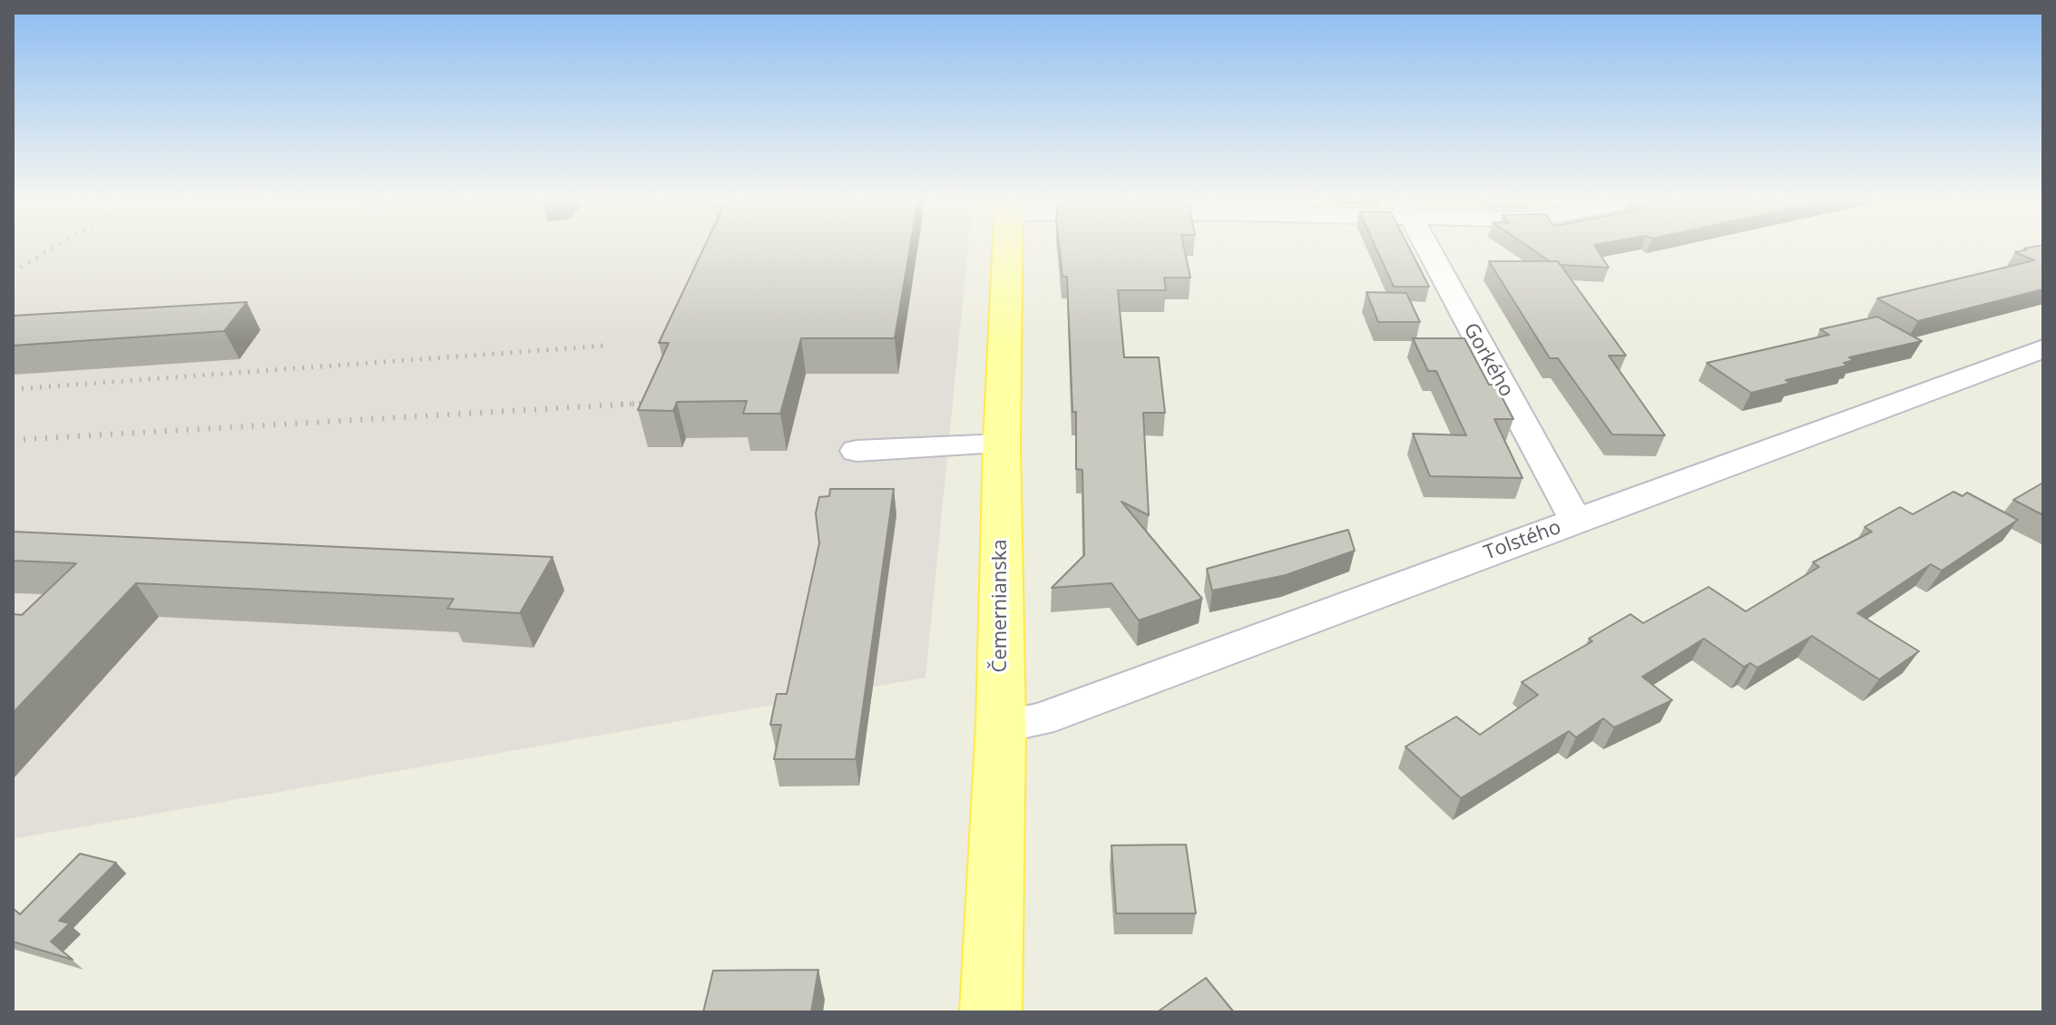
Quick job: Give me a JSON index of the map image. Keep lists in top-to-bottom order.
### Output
{
  "streets": {
    "main road": ["Čemernianska"],
    "street": ["Gorkého", "Tolstého"]
  },
  "crossings": [
    ["Gorkého", "Tolstého"],
    ["Tolstého", "Čemernianska"]
  ]
}
